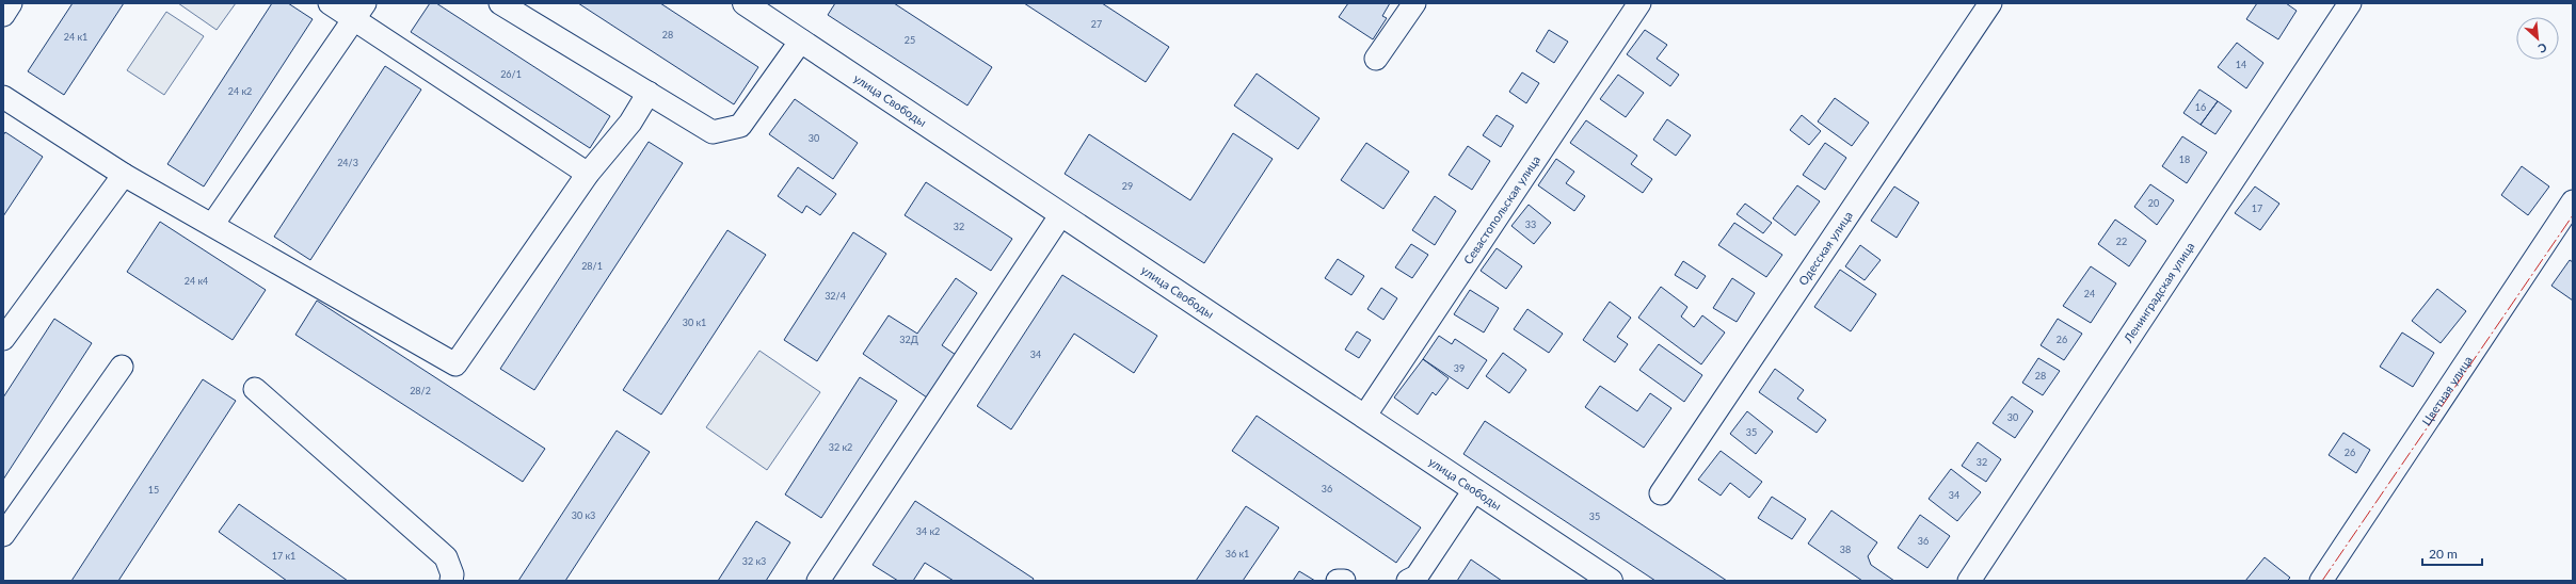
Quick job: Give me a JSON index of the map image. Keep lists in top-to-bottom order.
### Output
{
  "streets": {
    "main road": ["улица Свободы"],
    "street": [
      "Севастопольская улица",
      "Одесская улица",
      "Ленинградская улица",
      "Цветная улица"
    ]
  },
  "crossings": [
    ["улица Свободы", "Севастопольская улица"]
  ],
  "house_numbers": [
    "27",
    "28",
    "24 к1",
    "25",
    "14",
    "26/1",
    "24 к2",
    "16",
    "30",
    "18",
    "24/3",
    "29",
    "20",
    "17",
    "33",
    "32",
    "22",
    "28/1",
    "24 к4",
    "24",
    "32/4",
    "30 к1",
    "32Д",
    "26",
    "34",
    "39",
    "28",
    "28/2",
    "30",
    "35",
    "32 к2",
    "26",
    "32",
    "36",
    "15",
    "34",
    "30 к3",
    "35",
    "34 к2",
    "36",
    "38",
    "36 к1",
    "17 к1",
    "32 к3"
  ],
  "scale_bar": "20 m",
  "north": "bottom right"
}
